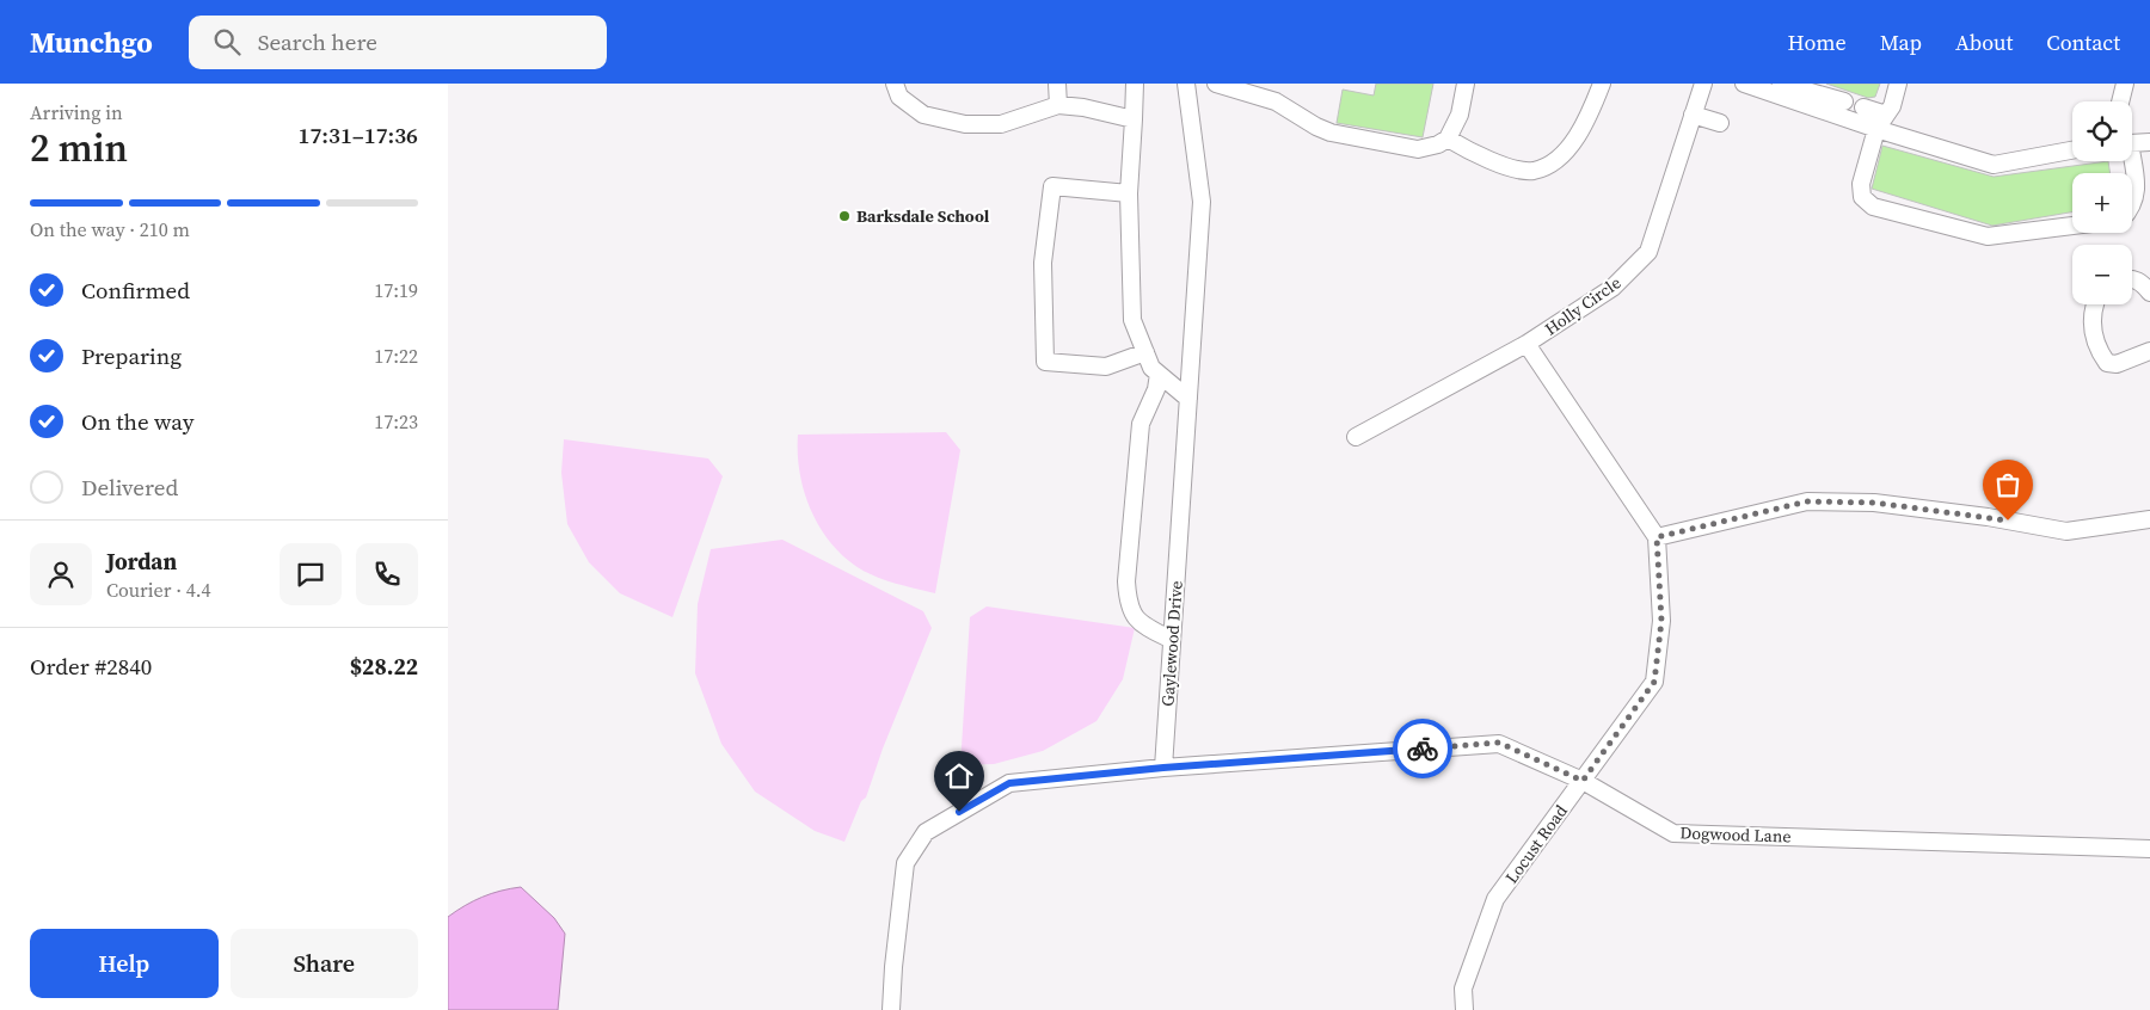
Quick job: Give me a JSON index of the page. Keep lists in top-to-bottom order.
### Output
{
  "streets": {
    "street": [
      "Holly Circle",
      "Gaylewood Drive",
      "Dogwood Lane",
      "Locust Road"
    ]
  },
  "crossings": [
    ["Gaylewood Drive", "Dogwood Lane"],
    ["Dogwood Lane", "Locust Road"]
  ],
  "places": ["Barksdale School"],
  "page": {
    "header": "Munchgo",
    "search": "Search here",
    "nav": [
      "Home",
      "Map",
      "About",
      "Contact"
    ],
    "heading": ["2 min", "Arriving in", "17:31–17:36"],
    "panel": [
      "Jordan",
      "Courier · 4.4",
      "Order #2840",
      "$28.22"
    ],
    "map_buttons": ["+", "−"],
    "bar": "On the way · 210 m",
    "list": [
      ["Confirmed", "17:19"],
      ["Preparing", "17:22"],
      ["On the way", "17:23"],
      "Delivered"
    ],
    "buttons": ["Help", "Share"]
  }
}
